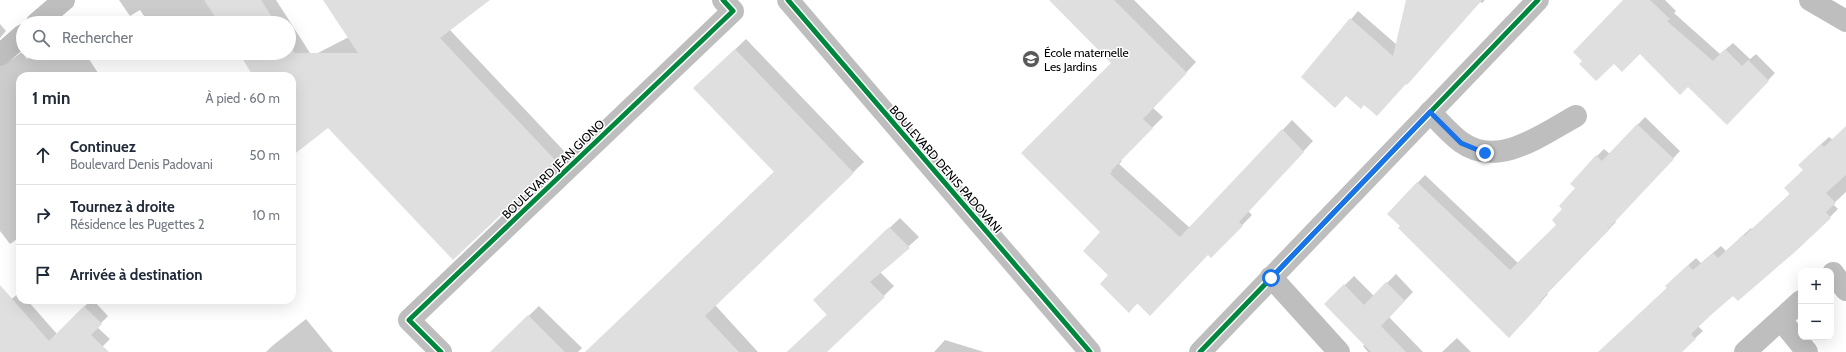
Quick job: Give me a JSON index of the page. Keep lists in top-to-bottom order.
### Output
{
  "streets": {
    "street": ["BOULEVARD JEAN GIONO", "BOULEVARD DENIS PADOVANI"]
  },
  "places": {
    "school or university": ["École maternelle Les Jardins"]
  },
  "page": {
    "search": "Rechercher",
    "heading": ["1 min", "À pied · 60 m"],
    "list": [
      ["Continuez", "Boulevard Denis Padovani", "50 m"],
      ["Tournez à droite", "Résidence les Pugettes 2", "10 m"],
      "Arrivée à destination"
    ],
    "map_buttons": ["+", "−"]
  }
}
